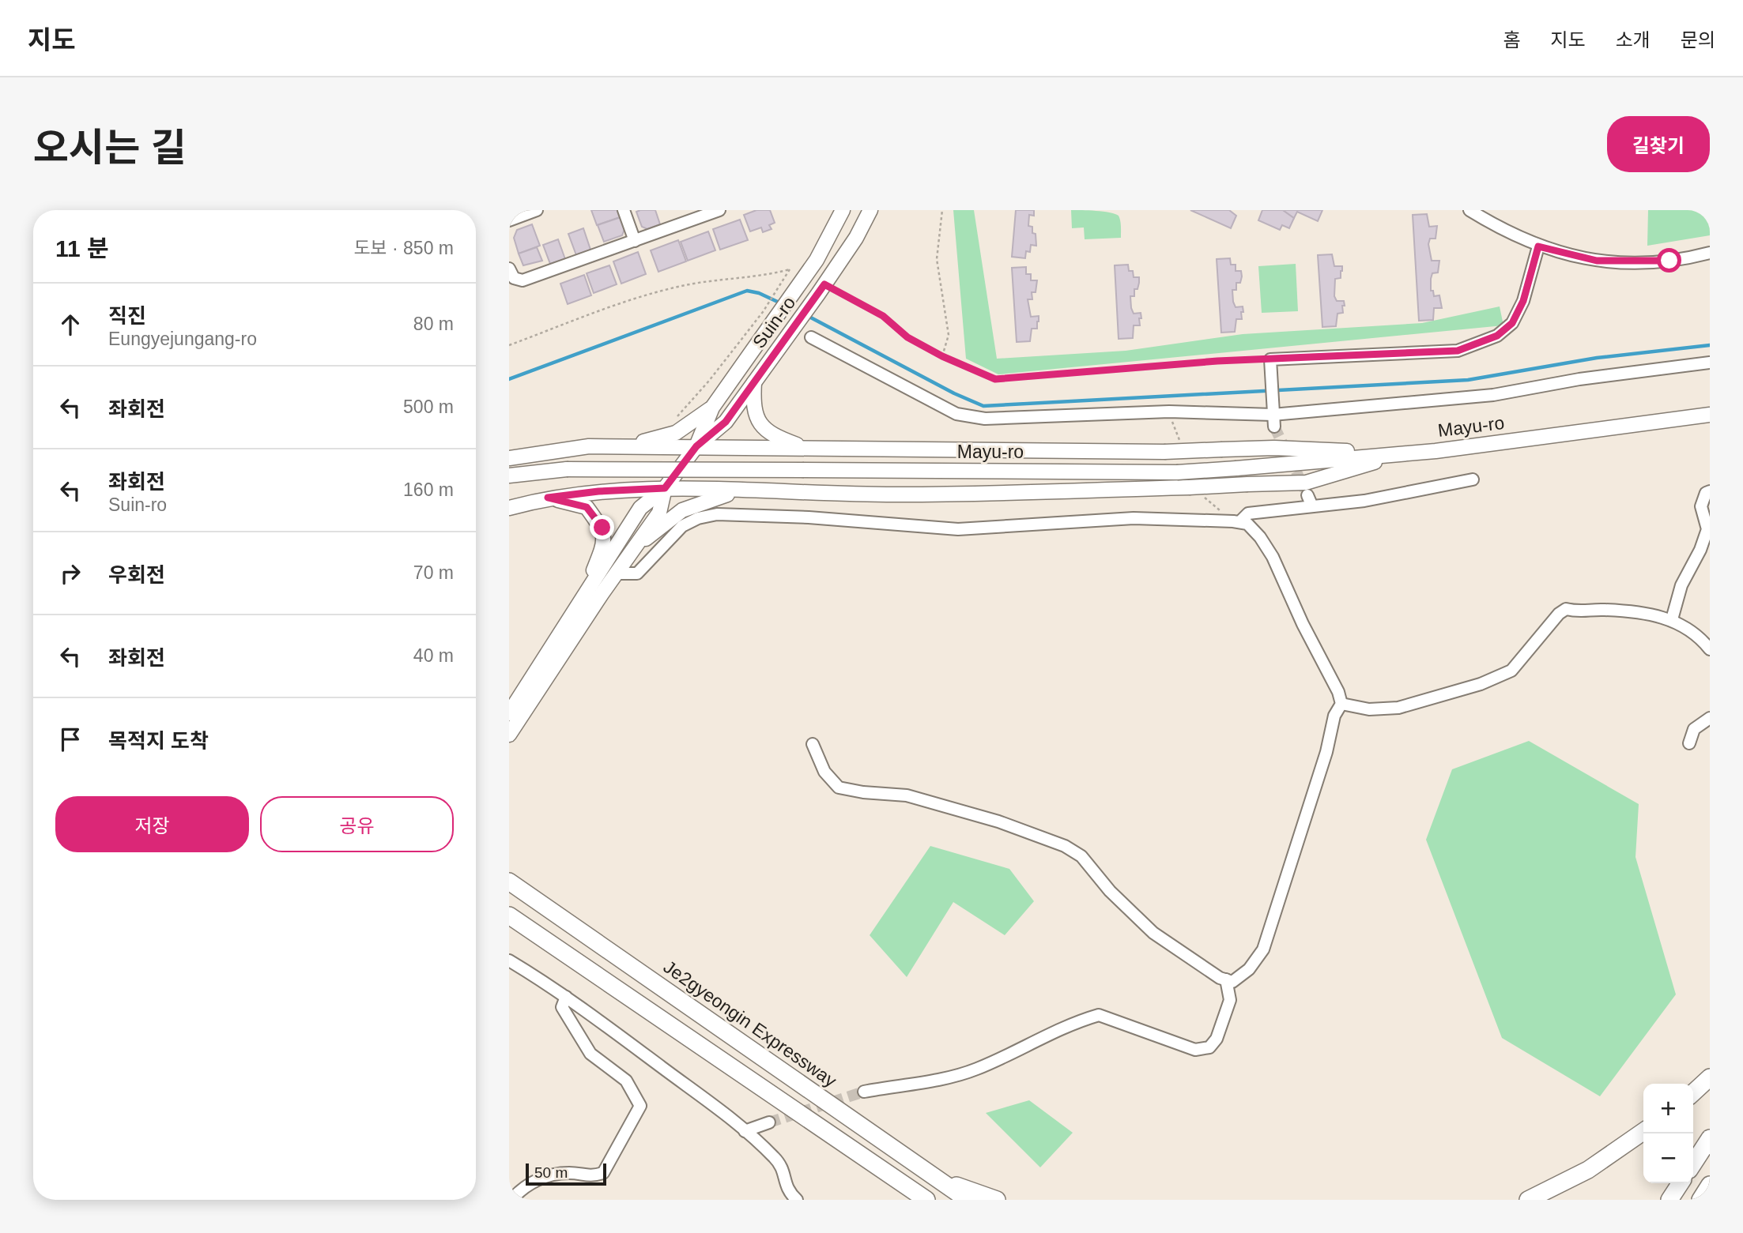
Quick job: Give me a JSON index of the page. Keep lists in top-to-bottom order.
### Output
{
  "streets": {
    "highway": ["Je2gyeongin Expressway"],
    "main road": ["Suin-ro", "Mayu-ro"]
  },
  "scale_bar": "50 m",
  "page": {
    "header": "지도",
    "nav": [
      "홈",
      "지도",
      "소개",
      "문의"
    ],
    "title": "오시는 길",
    "buttons": [
      "길찾기",
      ["저장", "공유"]
    ],
    "heading": ["11 분", "도보 · 850 m"],
    "list": [
      ["직진", "Eungyejungang-ro", "80 m"],
      ["좌회전", "500 m"],
      ["좌회전", "Suin-ro", "160 m"],
      ["우회전", "70 m"],
      ["좌회전", "40 m"],
      "목적지 도착"
    ],
    "map_buttons": ["+", "−"],
    "scale": "50 m"
  }
}
